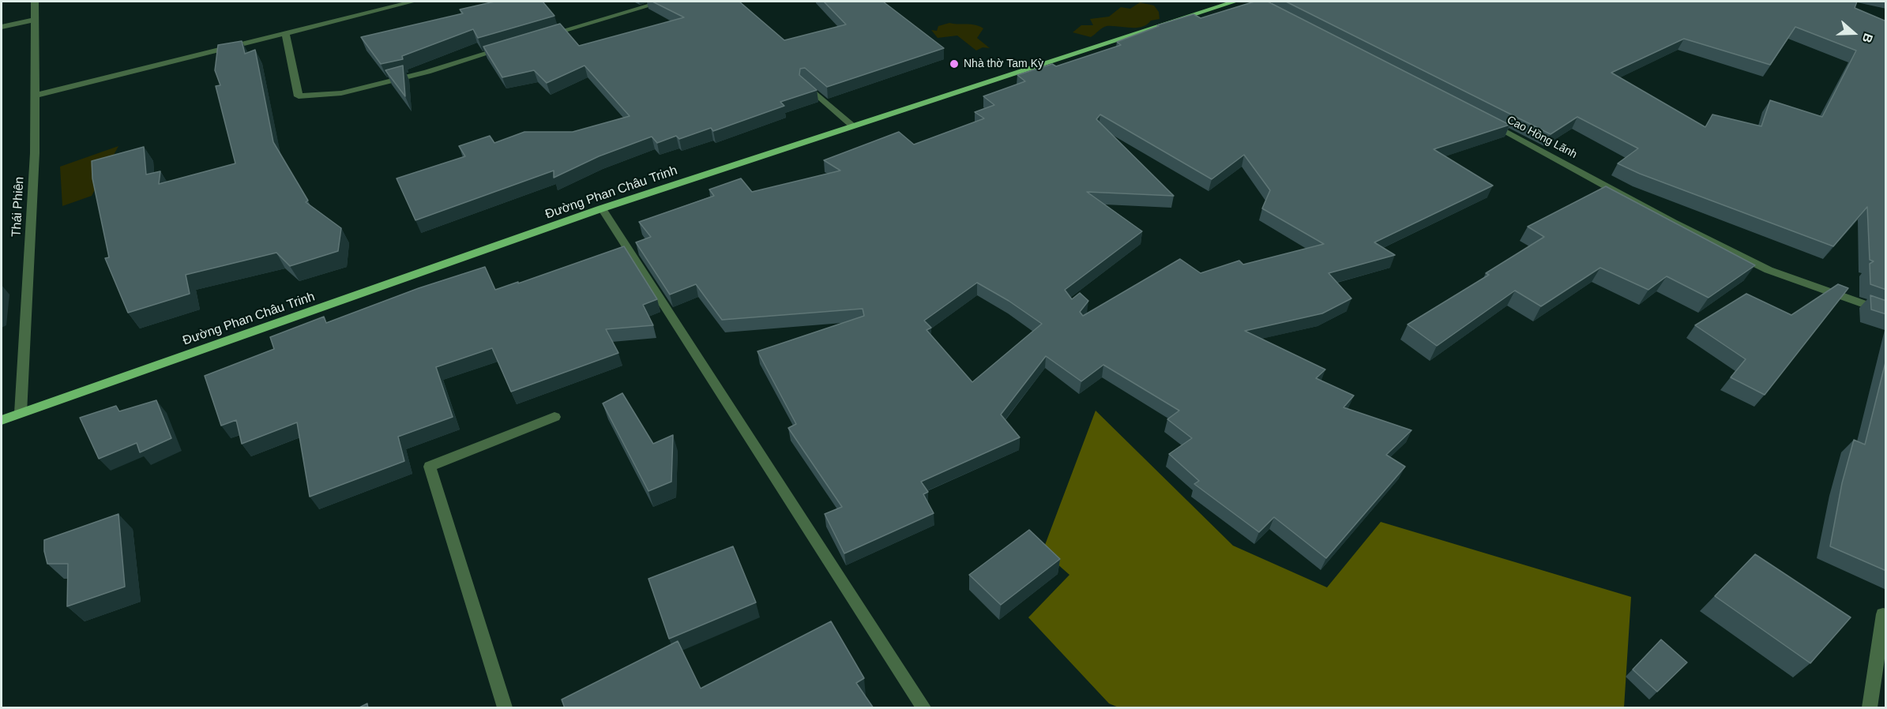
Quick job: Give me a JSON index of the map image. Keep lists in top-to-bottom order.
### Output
{
  "streets": {
    "main road": ["Đường Phan Châu Trinh"],
    "street": ["Cao Hồng Lãnh", "Thái Phiên"]
  },
  "crossings": [
    ["Đường Phan Châu Trinh", "Thái Phiên"]
  ],
  "places": ["Nhà thờ Tam Kỳ"],
  "north": "right"
}
